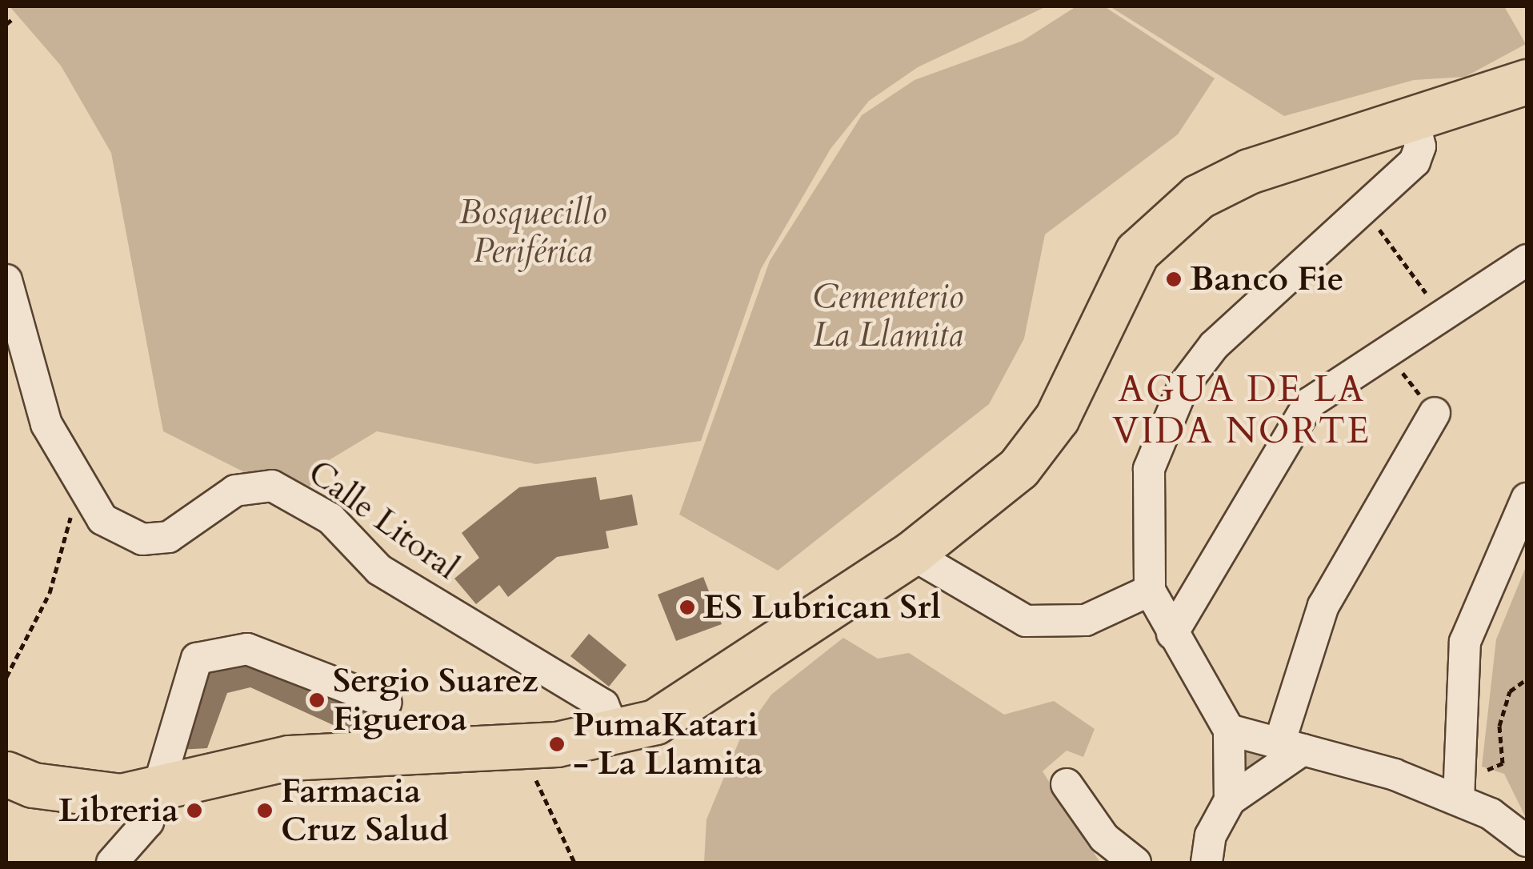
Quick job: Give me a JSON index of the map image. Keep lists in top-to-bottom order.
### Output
{
  "streets": {
    "street": ["Calle Litoral"]
  },
  "districts": ["AGUA DE LA VIDA NORTE"],
  "parks": ["Bosquecillo Periférica", "Cementerio La Llamita"],
  "places": [
    "Banco Fie",
    "ES Lubrican Srl",
    "Sergio Suarez Figueroa",
    "PumaKatari - La Llamita",
    "Libreria",
    "Farmacia Cruz Salud"
  ]
}
